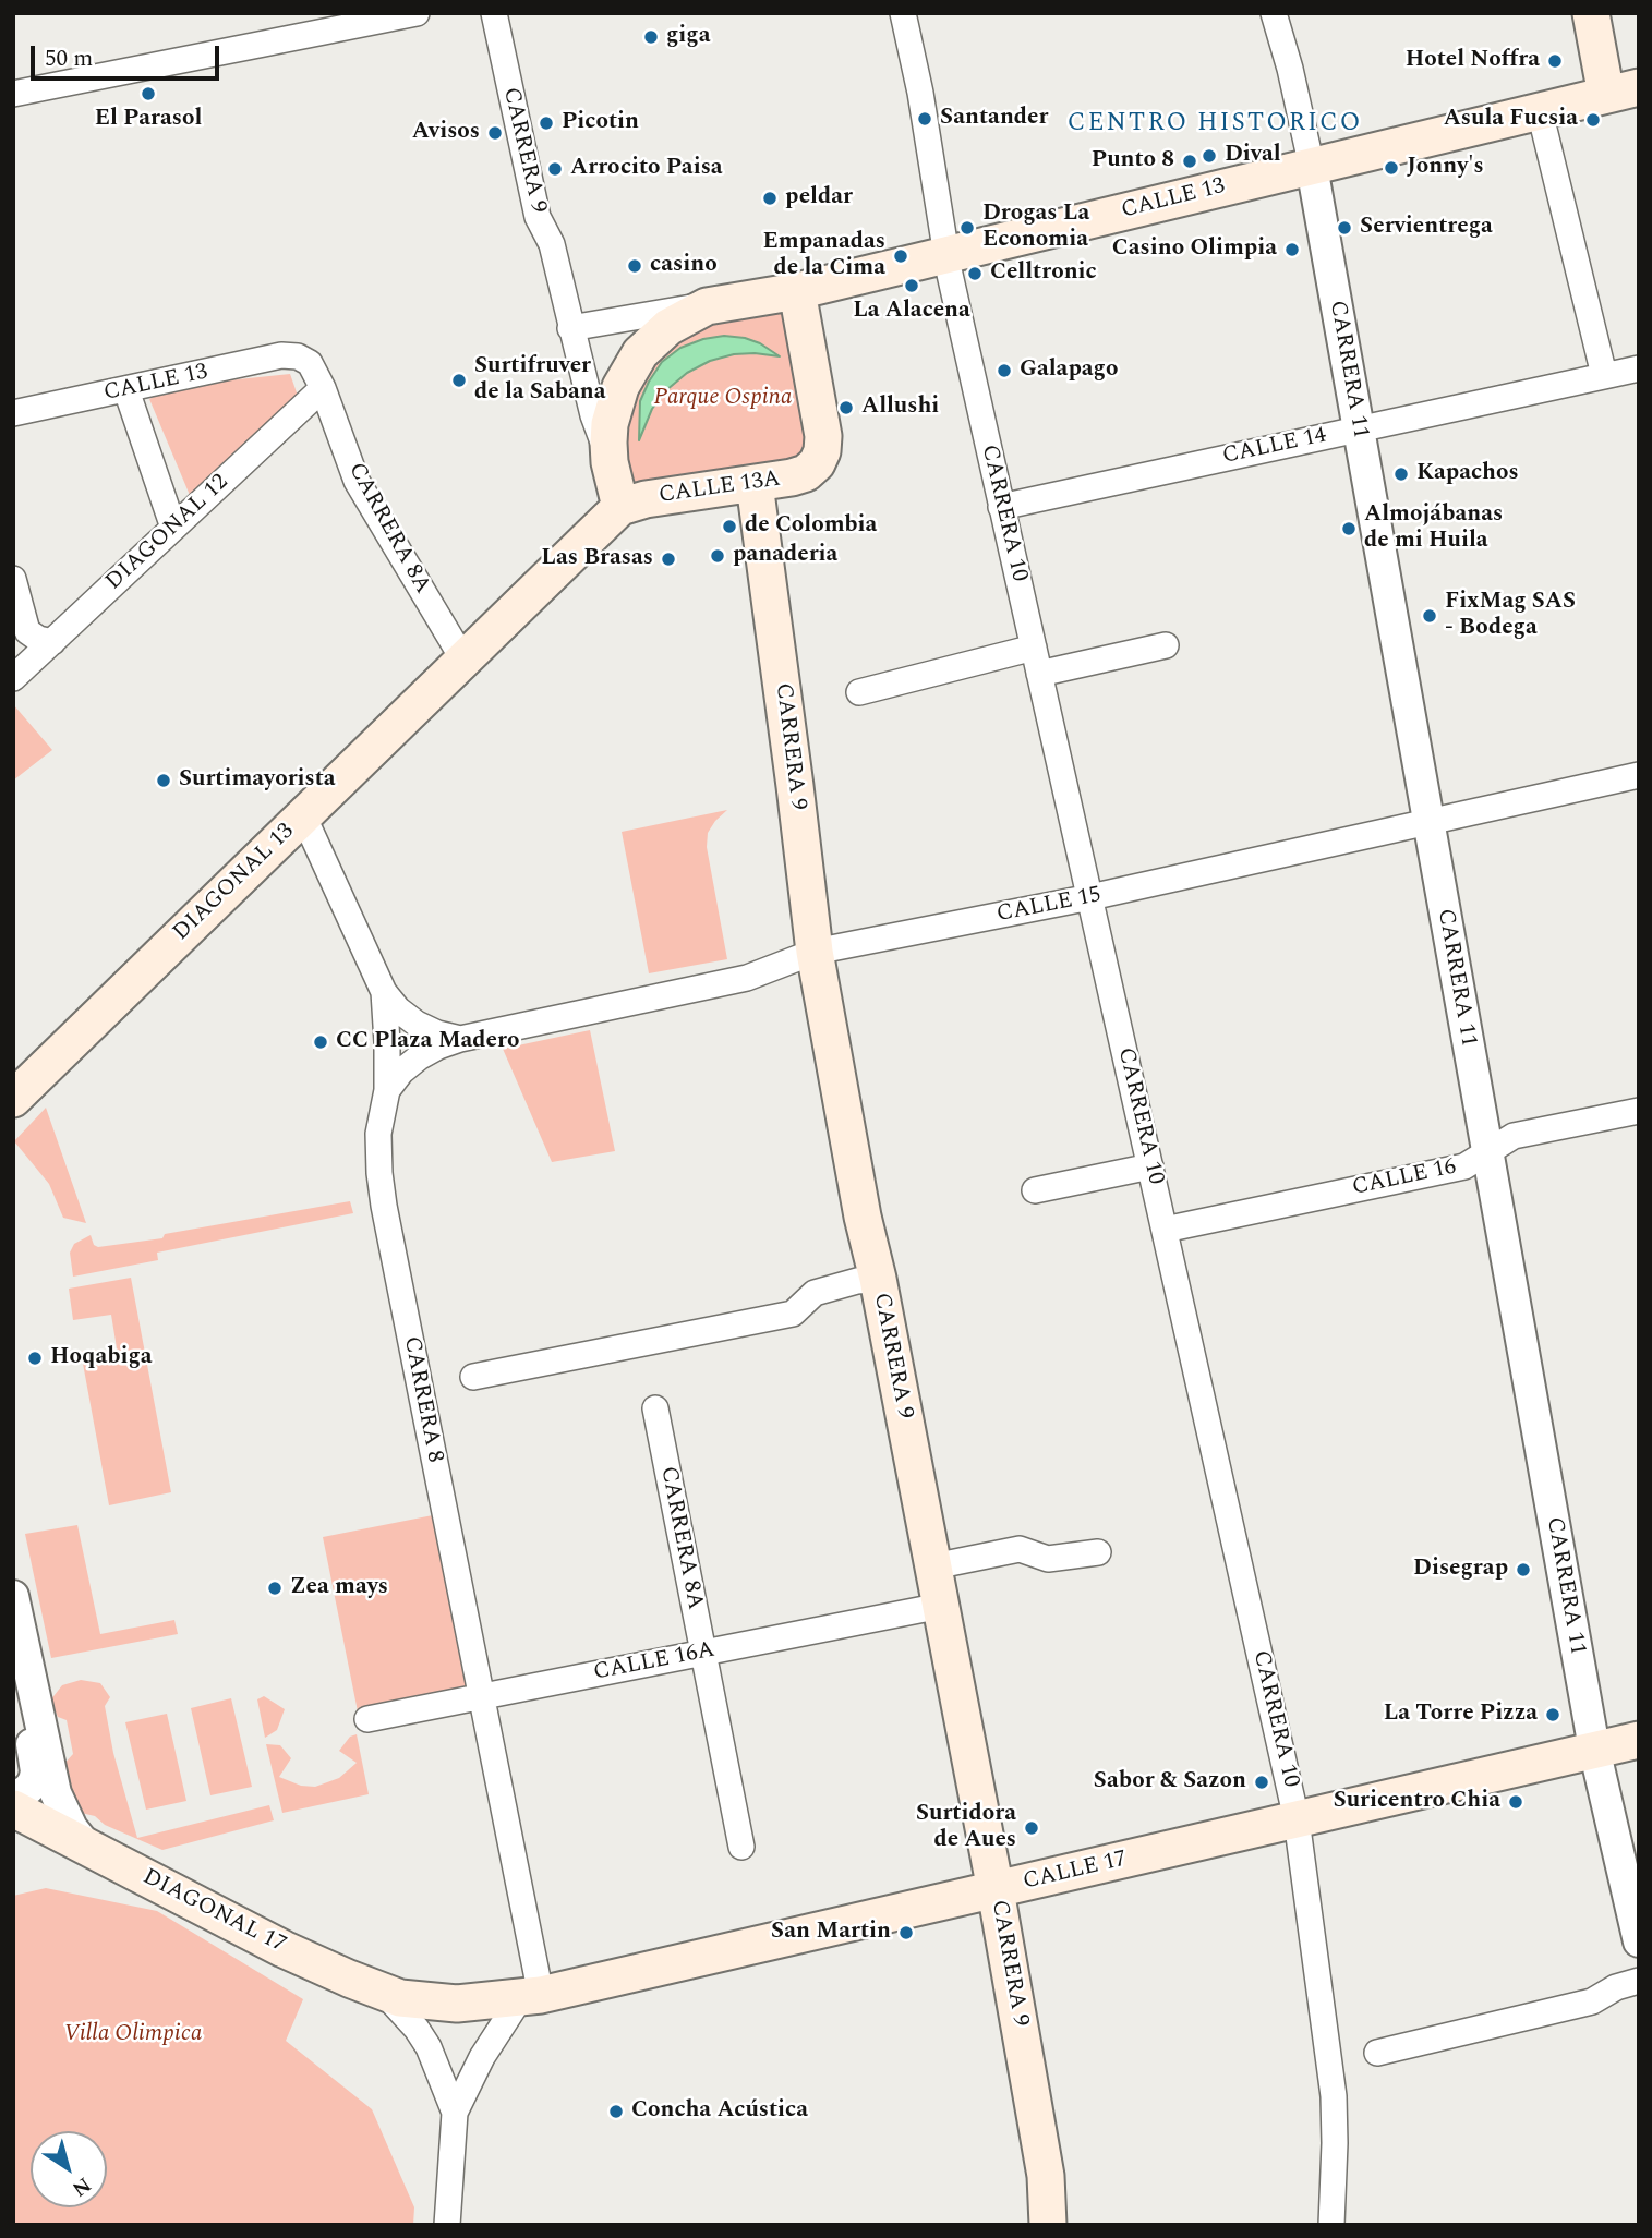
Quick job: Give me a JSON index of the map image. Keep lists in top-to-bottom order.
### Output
{
  "streets": {
    "main road": [
      "CARRERA 9",
      "CALLE 13",
      "CALLE 13A",
      "DIAGONAL 13",
      "CALLE 17",
      "DIAGONAL 17"
    ],
    "street": [
      "CARRERA 11",
      "CALLE 14",
      "CARRERA 10",
      "CARRERA 8A",
      "DIAGONAL 12",
      "CALLE 15",
      "CALLE 16",
      "CARRERA 8",
      "CALLE 16A"
    ]
  },
  "crossings": [
    ["CARRERA 9", "CALLE 13"],
    ["CARRERA 9", "CALLE 13A"],
    ["CARRERA 9", "CALLE 15"],
    ["CARRERA 9", "CALLE 16A"],
    ["CARRERA 9", "CALLE 17"],
    ["CALLE 13", "CARRERA 11"],
    ["CALLE 13", "CALLE 13A"],
    ["CALLE 13", "CARRERA 10"],
    ["CALLE 13", "CARRERA 8A"],
    ["CALLE 13", "DIAGONAL 13"],
    ["CARRERA 11", "CALLE 14"],
    ["CARRERA 11", "CALLE 15"],
    ["CARRERA 11", "CALLE 16"],
    ["CARRERA 11", "CALLE 17"],
    ["CALLE 14", "CARRERA 10"],
    ["CALLE 13A", "DIAGONAL 13"],
    ["CARRERA 10", "CALLE 15"],
    ["CARRERA 10", "CALLE 16"],
    ["CARRERA 10", "CALLE 17"],
    ["CARRERA 8A", "DIAGONAL 12"],
    ["CARRERA 8A", "DIAGONAL 13"],
    ["CARRERA 8A", "CALLE 16A"],
    ["DIAGONAL 13", "CARRERA 8"],
    ["CALLE 15", "CARRERA 8"],
    ["CARRERA 8", "CALLE 16A"],
    ["CARRERA 8", "CALLE 17"],
    ["CALLE 17", "DIAGONAL 17"]
  ],
  "districts": ["CENTRO HISTORICO"],
  "parks": ["Parque Ospina", "Villa Olimpica"],
  "places": [
    "giga",
    "Hotel Noffra",
    "El Parasol",
    "Santander",
    "Asula Fucsia",
    "Picotin",
    "Avisos",
    "Dival",
    "Punto 8",
    "Jonny's",
    "Arrocito Paisa",
    "peldar",
    "Drogas La Economia",
    "Servientrega",
    "Casino Olimpia",
    "Empanadas de la Cima",
    "casino",
    "Celltronic",
    "La Alacena",
    "Galapago",
    "Surtifruver de la Sabana",
    "Allushi",
    "Kapachos",
    "de Colombia",
    "Almojábanas de mi Huila",
    "panaderia",
    "Las Brasas",
    "FixMag SAS - Bodega",
    "Surtimayorista",
    "CC Plaza Madero",
    "Hoqabiga",
    "Disegrap",
    "Zea mays",
    "La Torre Pizza",
    "Sabor & Sazon",
    "Suricentro Chia",
    "Surtidora de Aues",
    "San Martin",
    "Concha Acústica"
  ],
  "scale_bar": "50 m",
  "north": "bottom right"
}
